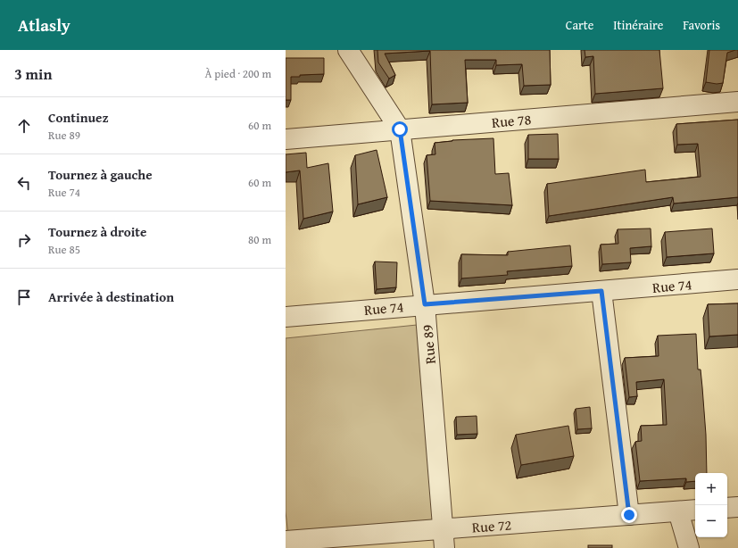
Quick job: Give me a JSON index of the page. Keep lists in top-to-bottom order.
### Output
{
  "streets": {
    "street": [
      "Rue 78",
      "Rue 74",
      "Rue 89",
      "Rue 72"
    ]
  },
  "crossings": [
    ["Rue 78", "Rue 89"],
    ["Rue 74", "Rue 89"],
    ["Rue 89", "Rue 72"]
  ],
  "page": {
    "header": "Atlasly",
    "nav": ["Carte", "Itinéraire", "Favoris"],
    "heading": ["3 min", "À pied · 200 m"],
    "list": [
      ["Continuez", "Rue 89", "60 m"],
      ["Tournez à gauche", "Rue 74", "60 m"],
      ["Tournez à droite", "Rue 85", "80 m"],
      "Arrivée à destination"
    ],
    "map_buttons": ["+", "−"]
  }
}
